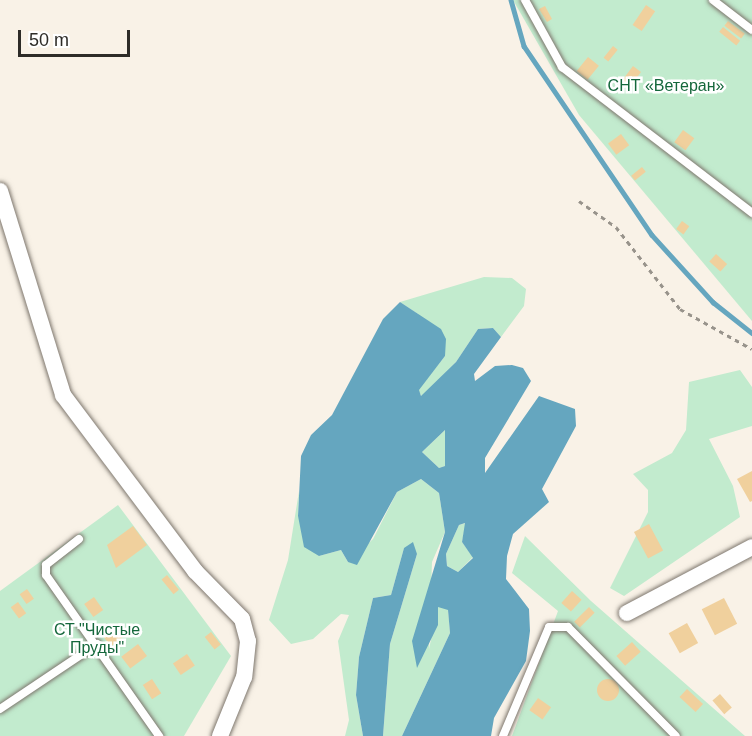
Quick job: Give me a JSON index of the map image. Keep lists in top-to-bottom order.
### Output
{
  "parks": ["СНТ «Ветеран»", "СТ \"Чистые Пруды\""],
  "scale_bar": "50 m"
}
